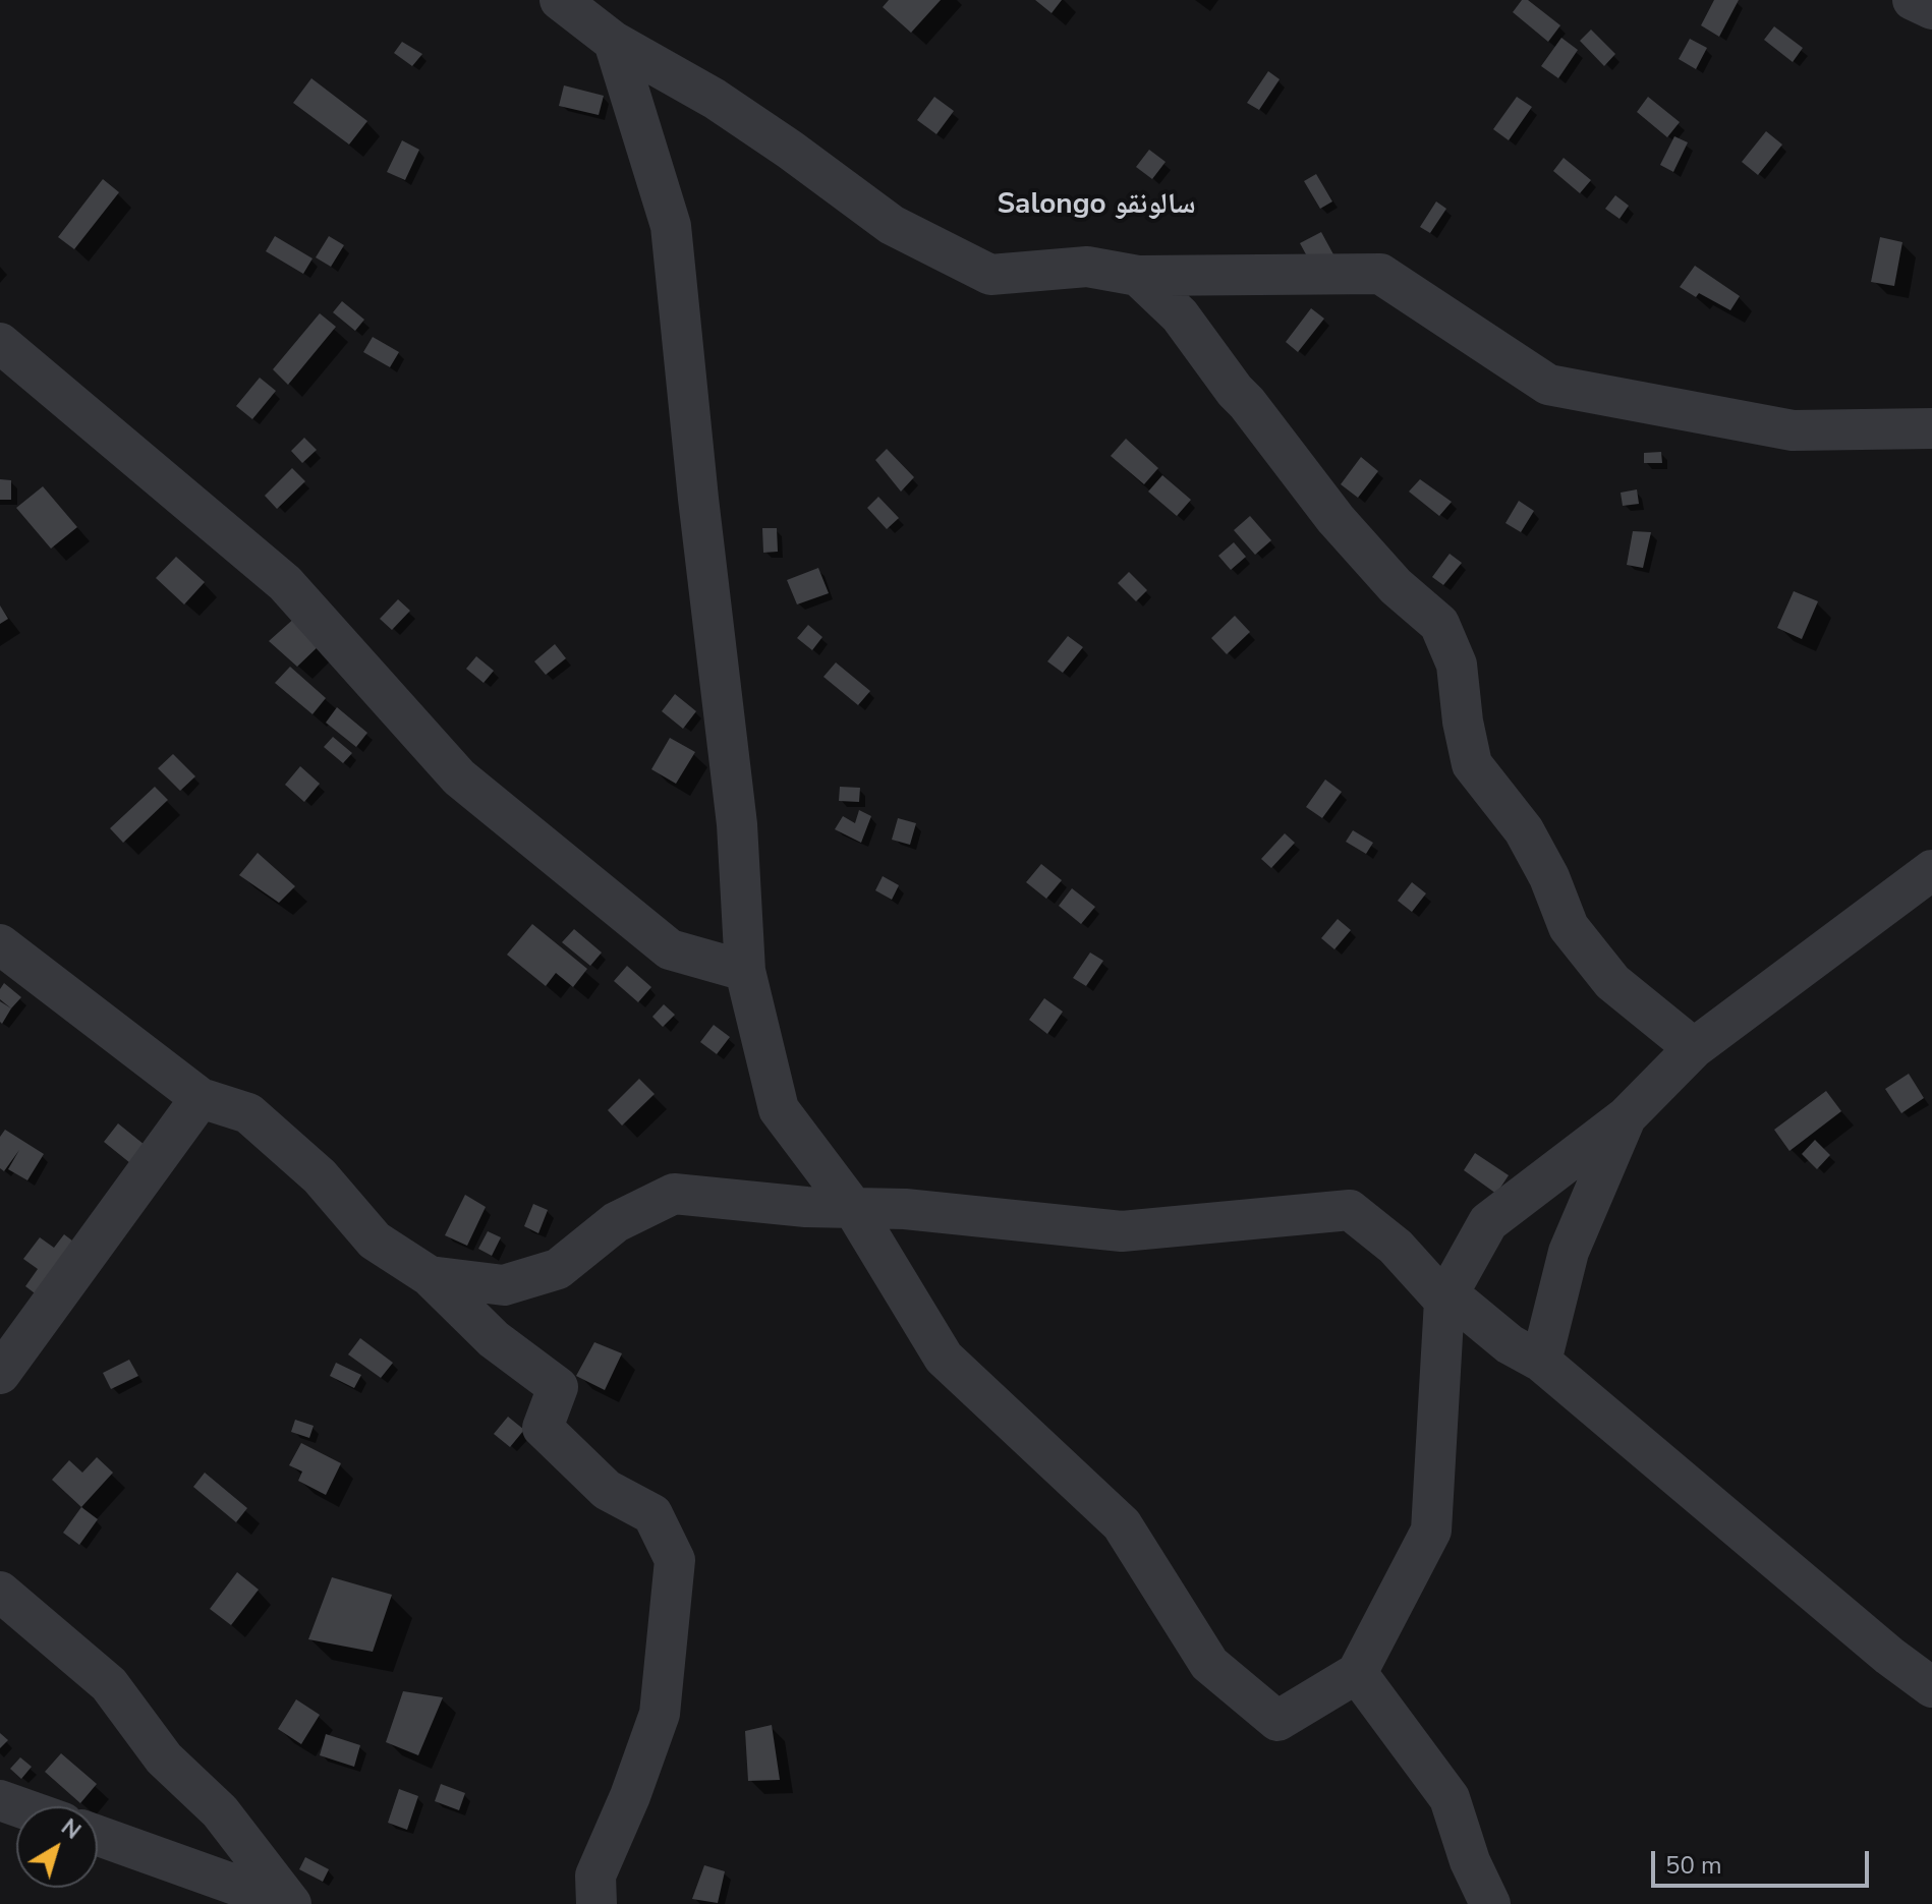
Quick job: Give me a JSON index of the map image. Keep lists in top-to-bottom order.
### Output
{
  "districts": ["Salongo سالونقو"],
  "scale_bar": "50 m",
  "north": "top right"
}
